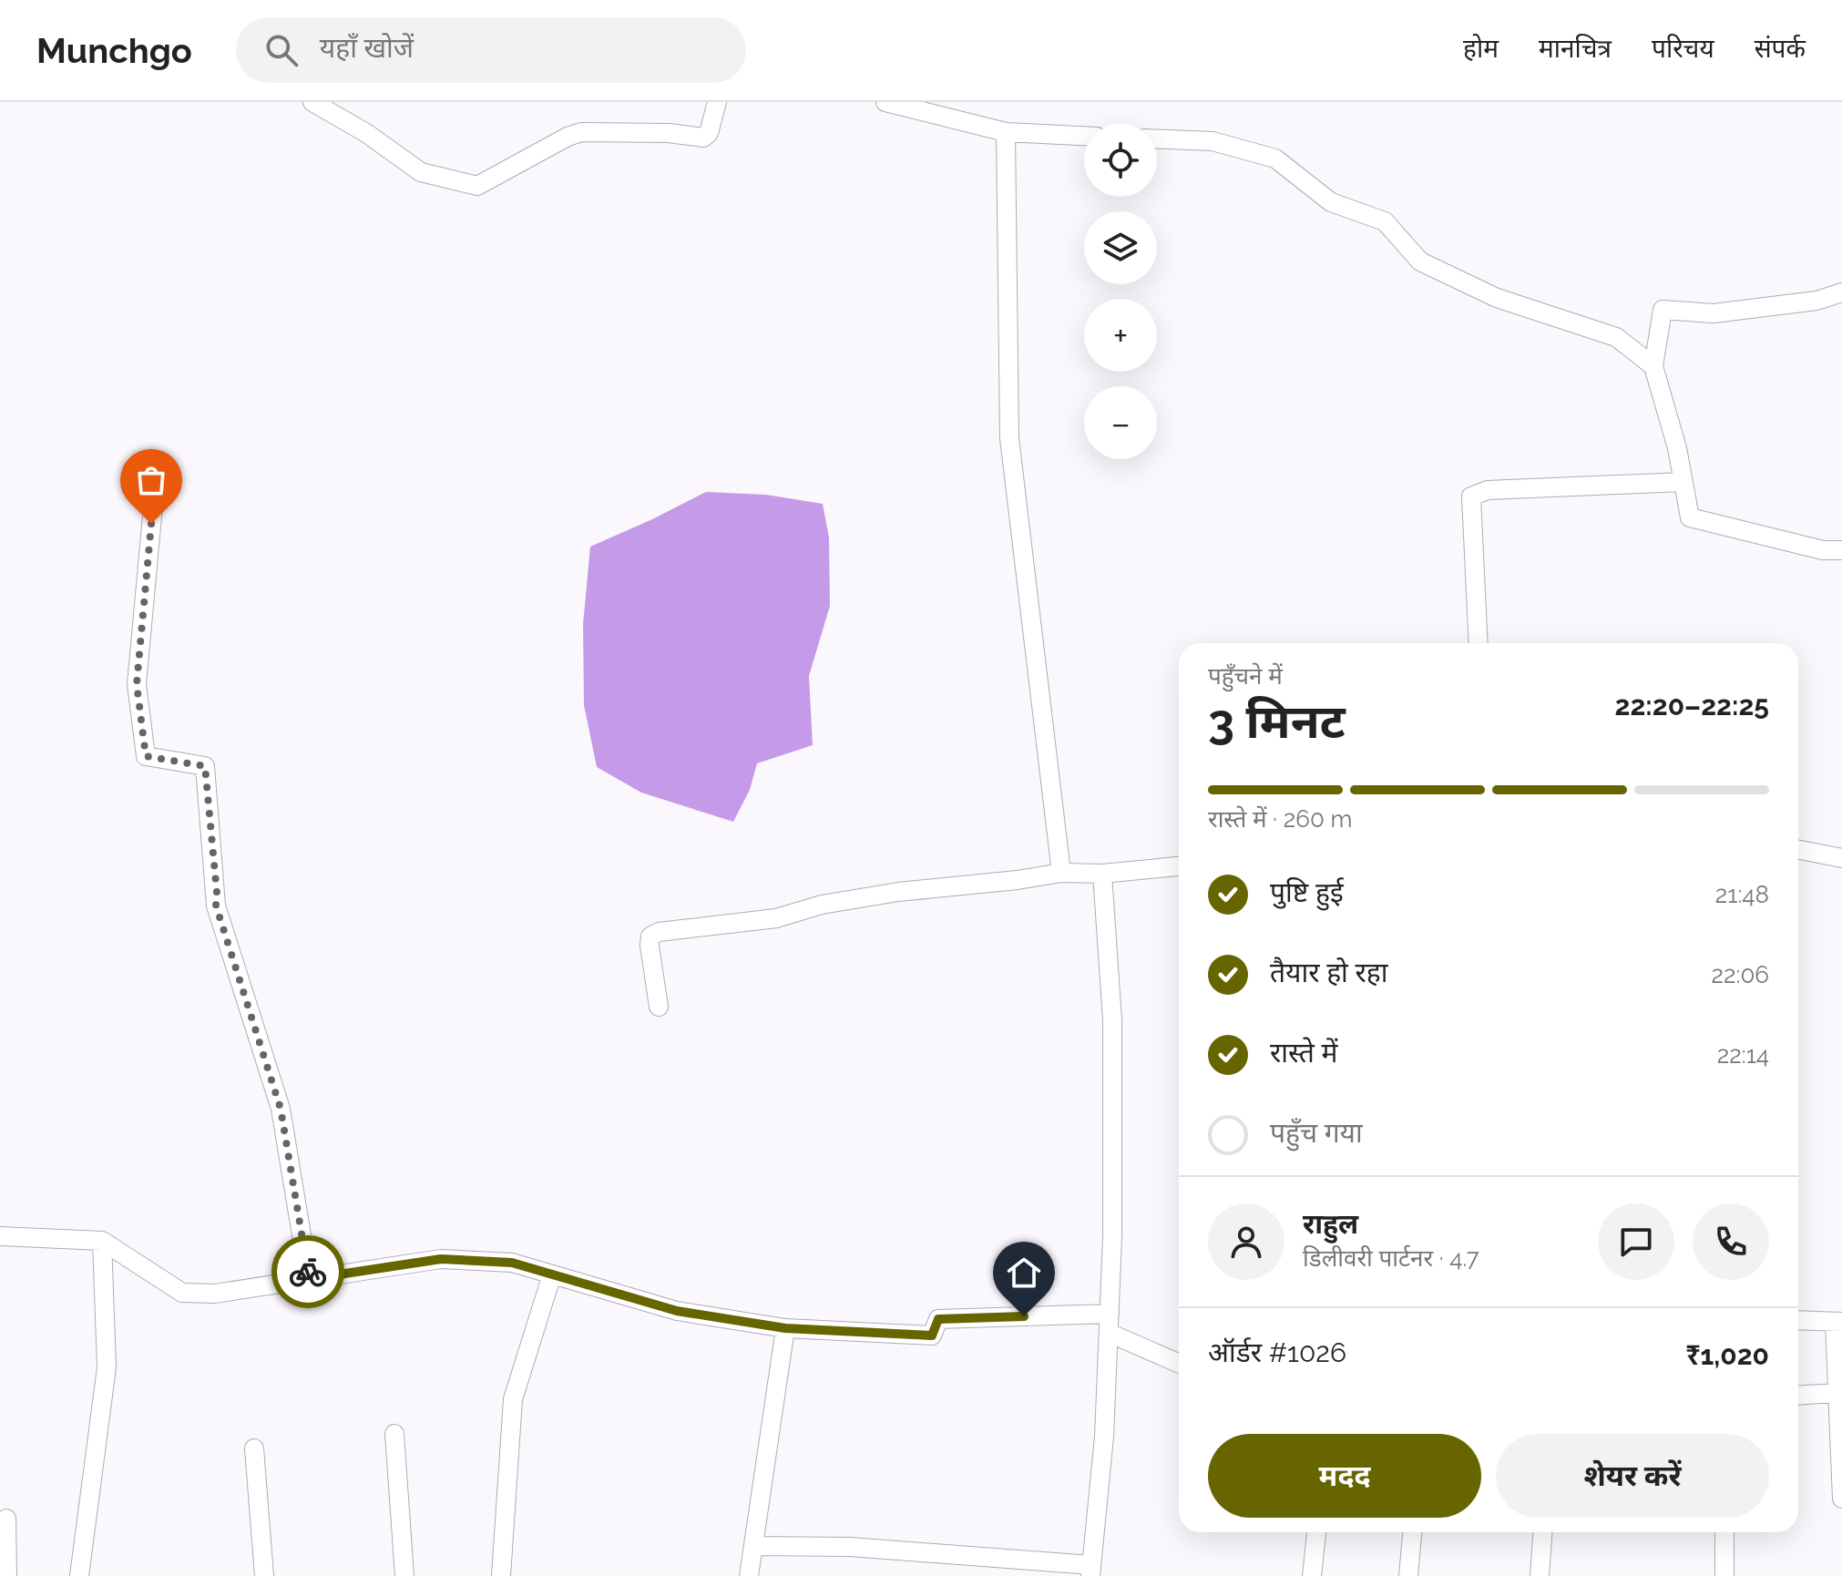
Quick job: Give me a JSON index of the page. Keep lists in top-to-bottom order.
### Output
{
  "page": {
    "header": "Munchgo",
    "search": "यहाँ खोजें",
    "nav": [
      "होम",
      "मानचित्र",
      "परिचय",
      "संपर्क"
    ],
    "map_buttons": ["+", "−"],
    "heading": ["3 मिनट", "पहुँचने में", "22:20–22:25"],
    "panel": [
      "राहुल",
      "डिलीवरी पार्टनर · 4.7",
      "ऑर्डर #1026",
      "₹1,020"
    ],
    "bar": "रास्ते में · 260 m",
    "list": [
      ["पुष्टि हुई", "21:48"],
      ["तैयार हो रहा", "22:06"],
      ["रास्ते में", "22:14"],
      "पहुँच गया"
    ],
    "buttons": ["मदद", "शेयर करें"]
  }
}
